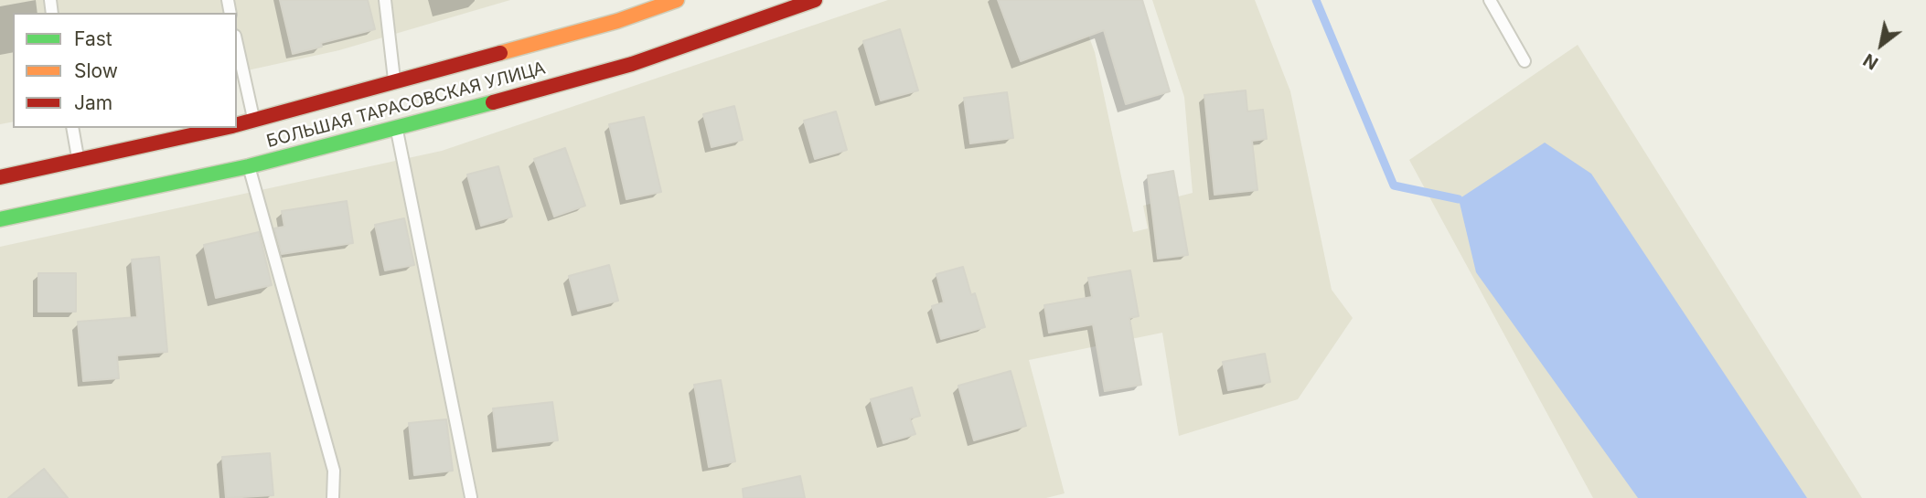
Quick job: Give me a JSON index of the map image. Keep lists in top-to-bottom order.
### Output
{
  "streets": {
    "street": ["БОЛЬШАЯ ТАРАСОВСКАЯ УЛИЦА"]
  },
  "legend": ["Fast", "Slow", "Jam"],
  "north": "bottom left"
}
